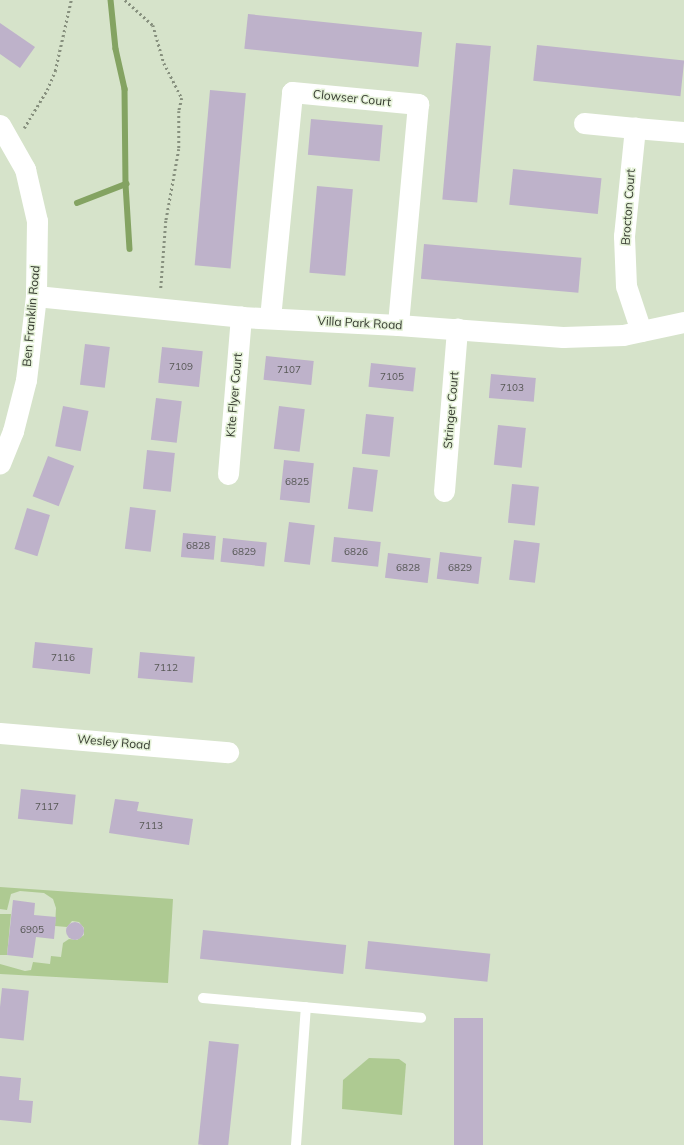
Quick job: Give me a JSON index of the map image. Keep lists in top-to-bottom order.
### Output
{
  "streets": {
    "street": [
      "Clowser Court",
      "Brocton Court",
      "Ben Franklin Road",
      "Villa Park Road",
      "Kite Flyer Court",
      "Stringer Court",
      "Wesley Road"
    ]
  },
  "crossings": [
    ["Clowser Court", "Villa Park Road"],
    ["Brocton Court", "Villa Park Road"],
    ["Ben Franklin Road", "Villa Park Road"],
    ["Villa Park Road", "Kite Flyer Court"],
    ["Villa Park Road", "Stringer Court"]
  ],
  "house_numbers": [
    "7109",
    "7107",
    "7105",
    "7103",
    "6825",
    "6828",
    "6829",
    "6826",
    "6828",
    "6829",
    "7116",
    "7112",
    "7117",
    "7113",
    "6905"
  ]
}
